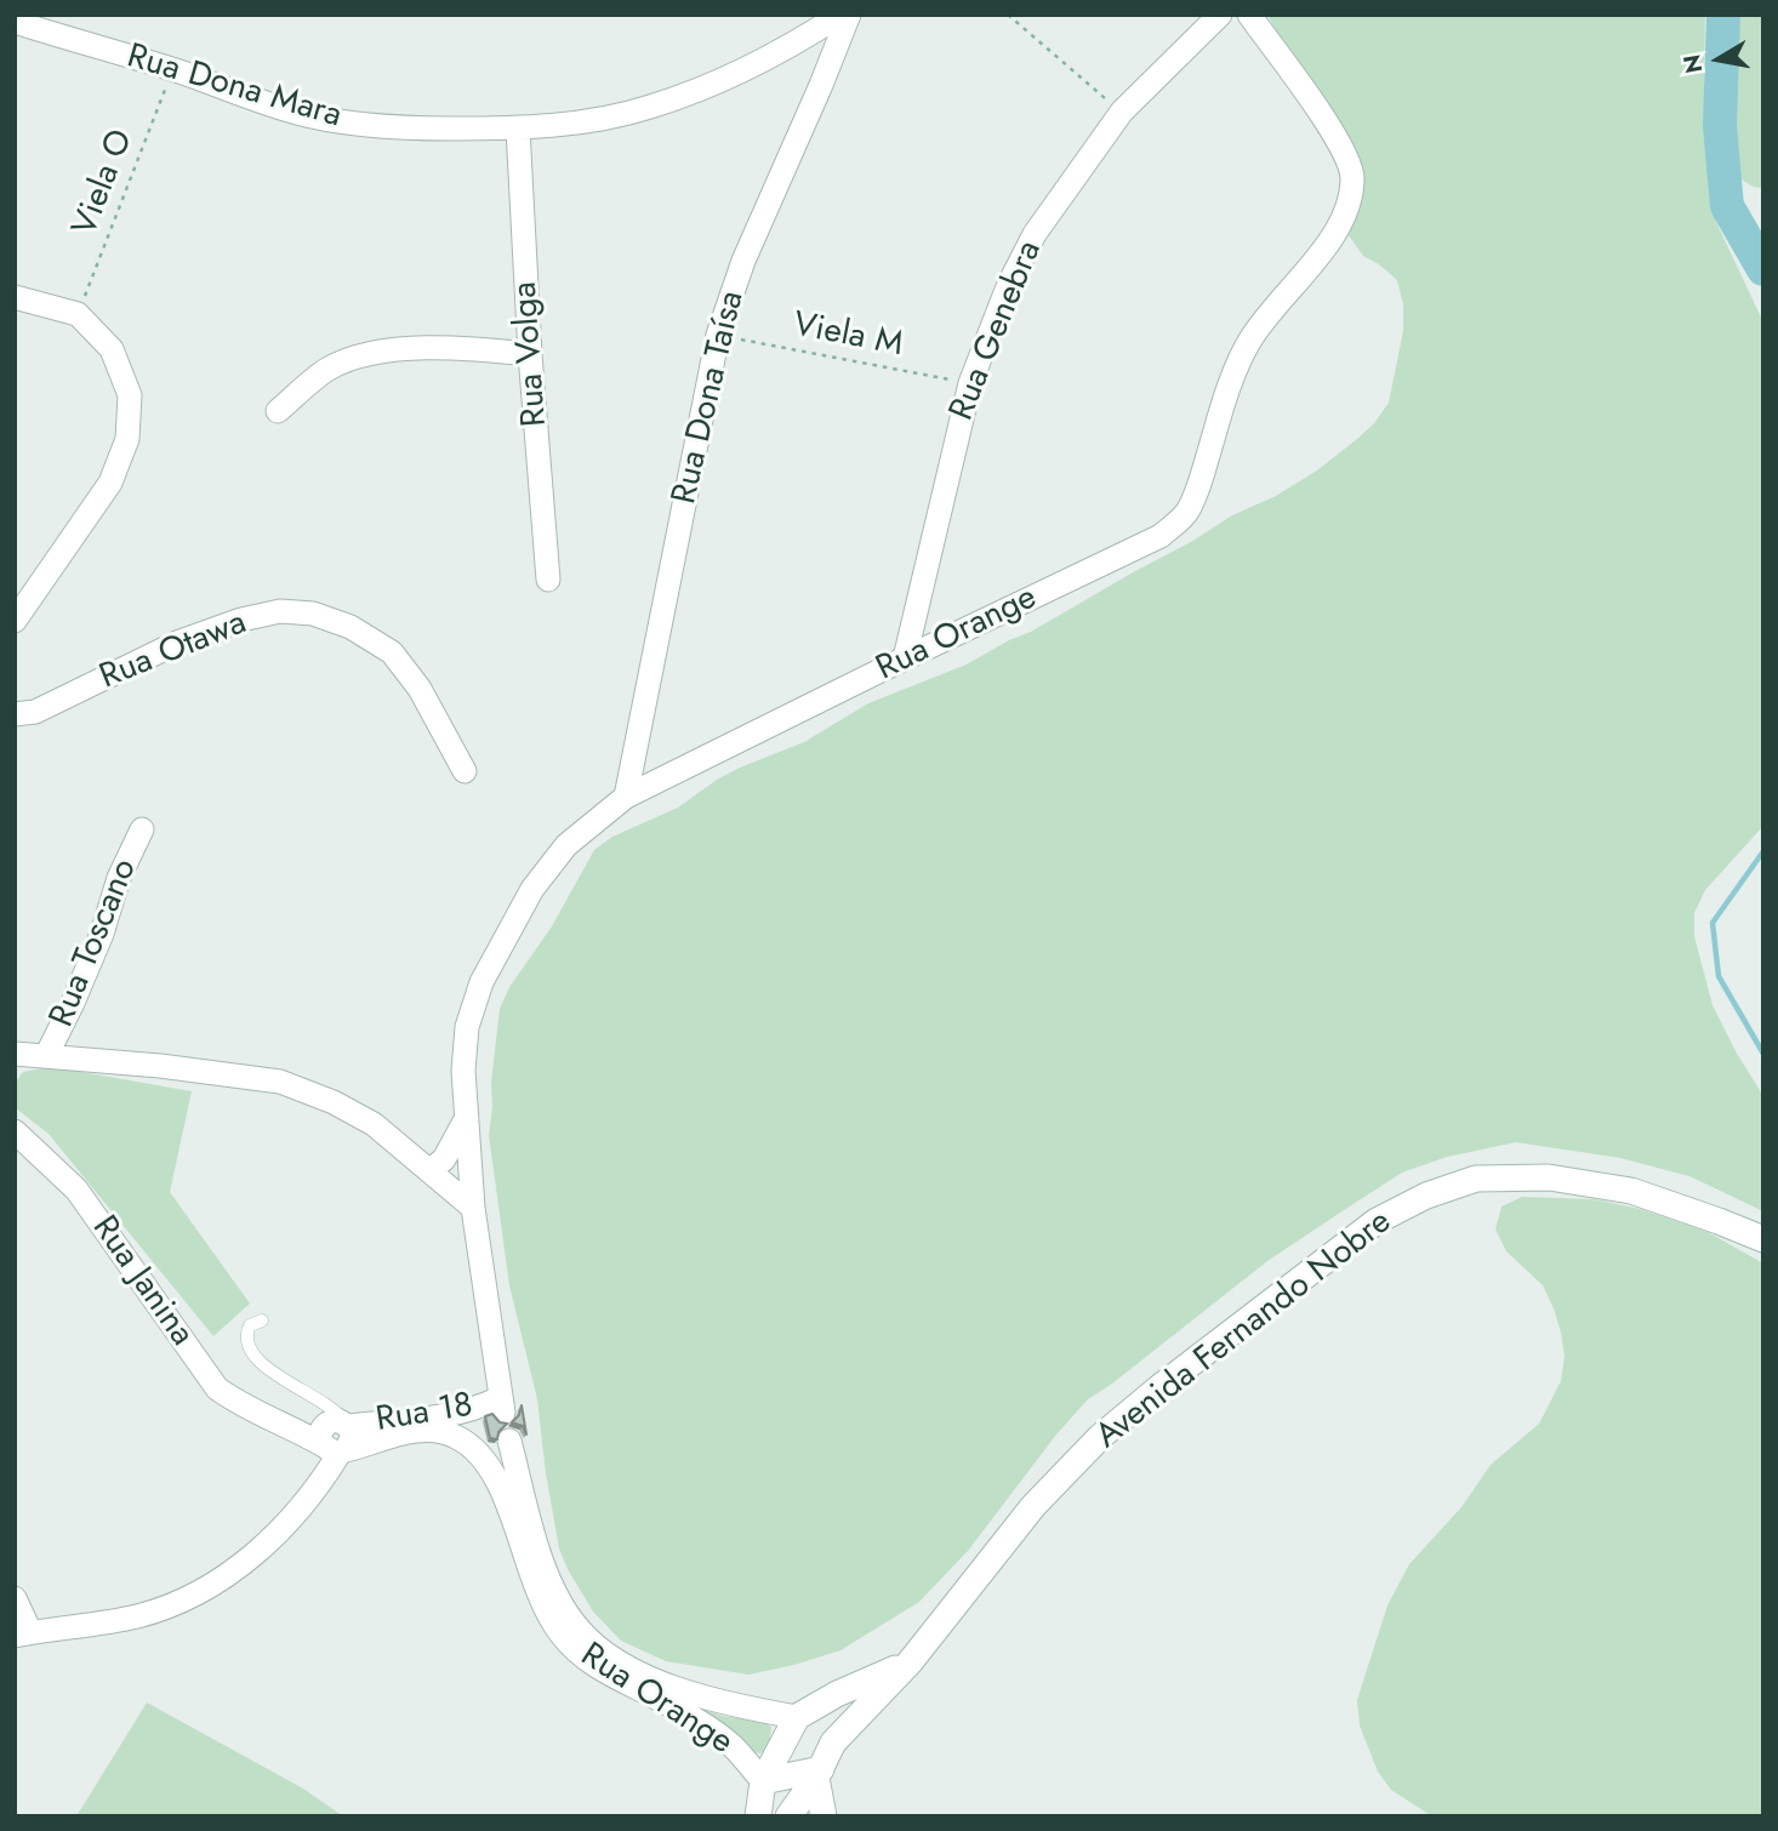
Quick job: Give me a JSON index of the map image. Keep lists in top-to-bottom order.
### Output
{
  "streets": {
    "main road": ["Avenida Fernando Nobre"],
    "street": [
      "Rua Dona Mara",
      "Rua Genebra",
      "Rua Volga",
      "Rua Dona Taísa",
      "Rua Orange",
      "Rua Otawa",
      "Rua Toscano",
      "Rua Janina",
      "Rua 18"
    ],
    "path": ["Viela O", "Viela M"]
  },
  "crossings": [
    ["Rua Dona Mara", "Viela O"],
    ["Rua Dona Mara", "Rua Volga"],
    ["Rua Genebra", "Viela M"],
    ["Rua Genebra", "Rua Orange"],
    ["Viela M", "Rua Dona Taísa"],
    ["Rua Dona Taísa", "Rua Orange"],
    ["Rua Orange", "Avenida Fernando Nobre"],
    ["Rua Orange", "Rua 18"],
    ["Rua Janina", "Rua 18"]
  ],
  "north": "left"
}
